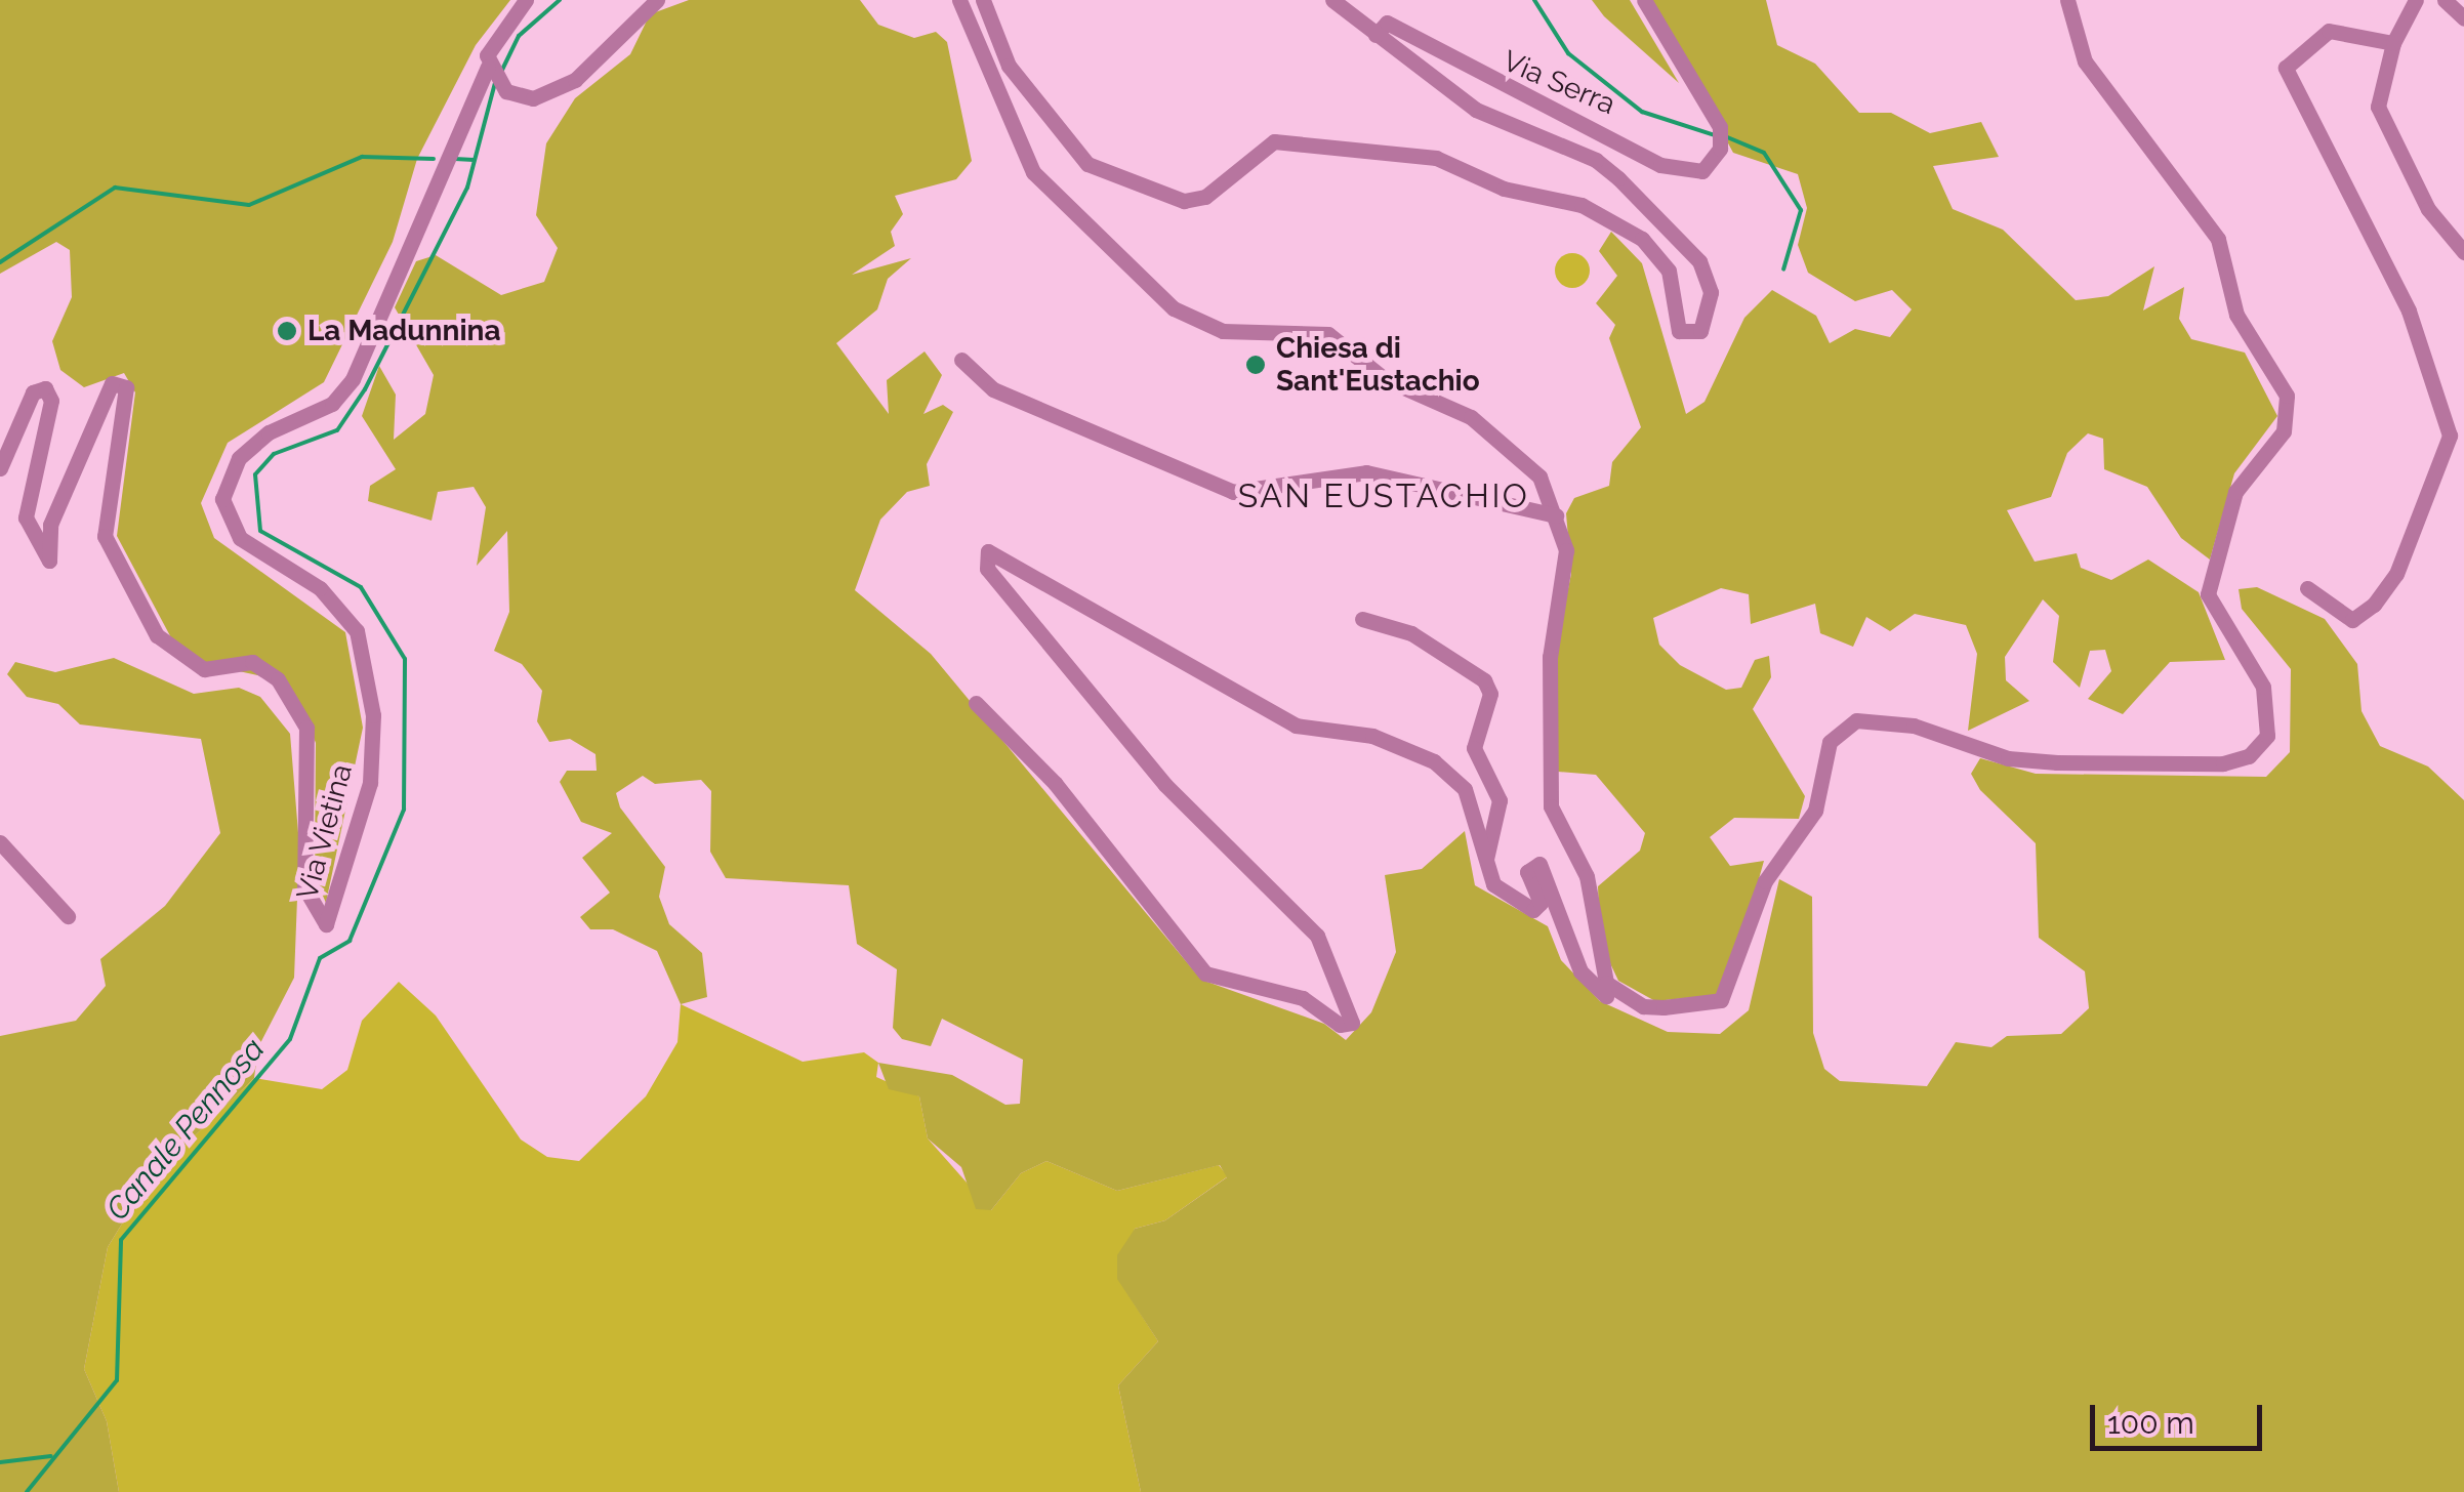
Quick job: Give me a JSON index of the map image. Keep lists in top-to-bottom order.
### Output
{
  "streets": {
    "street": ["Via Serra", "Via Vietina"]
  },
  "districts": ["SAN EUSTACHIO"],
  "water": ["Canale Pennosa"],
  "places": ["La Madunnina", "Chiesa di Sant'Eustachio"],
  "scale_bar": "100 m"
}
